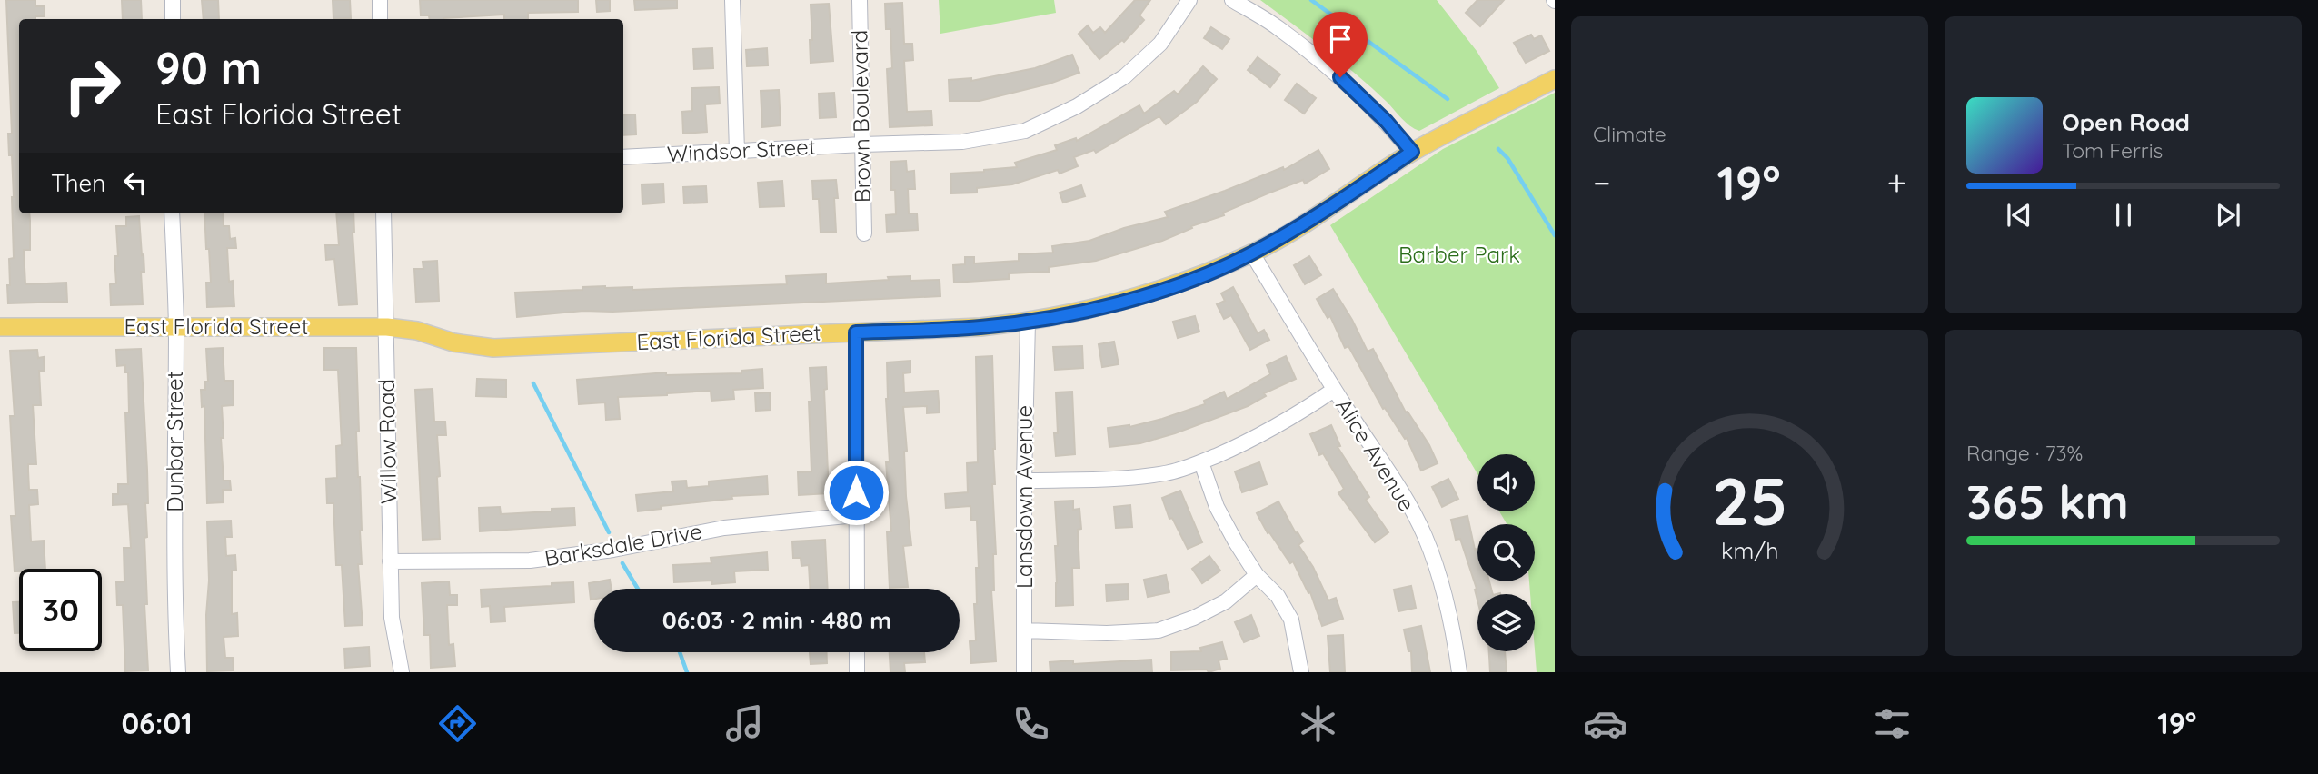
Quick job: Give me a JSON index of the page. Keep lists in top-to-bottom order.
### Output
{
  "streets": {
    "main road": ["East Florida Street"],
    "street": [
      "Brown Boulevard",
      "Windsor Street",
      "Dunbar Street",
      "Willow Road",
      "Alice Avenue",
      "Lansdown Avenue",
      "Barksdale Drive"
    ]
  },
  "crossings": [
    ["Brown Boulevard", "Windsor Street"],
    ["East Florida Street", "Dunbar Street"],
    ["East Florida Street", "Willow Road"],
    ["East Florida Street", "Alice Avenue"],
    ["East Florida Street", "Lansdown Avenue"],
    ["Willow Road", "Barksdale Drive"]
  ],
  "parks": ["Barber Park"],
  "page": {
    "tile": [
      "Climate",
      ["Range · 73%", "365 km"]
    ],
    "turn": ["90 m", "East Florida Street"],
    "song": ["Open Road", "Tom Ferris"],
    "then": "Then",
    "heat": ["−", "19°", "+"],
    "limit": "30",
    "trip": "06:03 · 2 min · 480 m",
    "tabs": ["06:01", "19°"],
    "gauge": ["25", "km/h"]
  }
}
